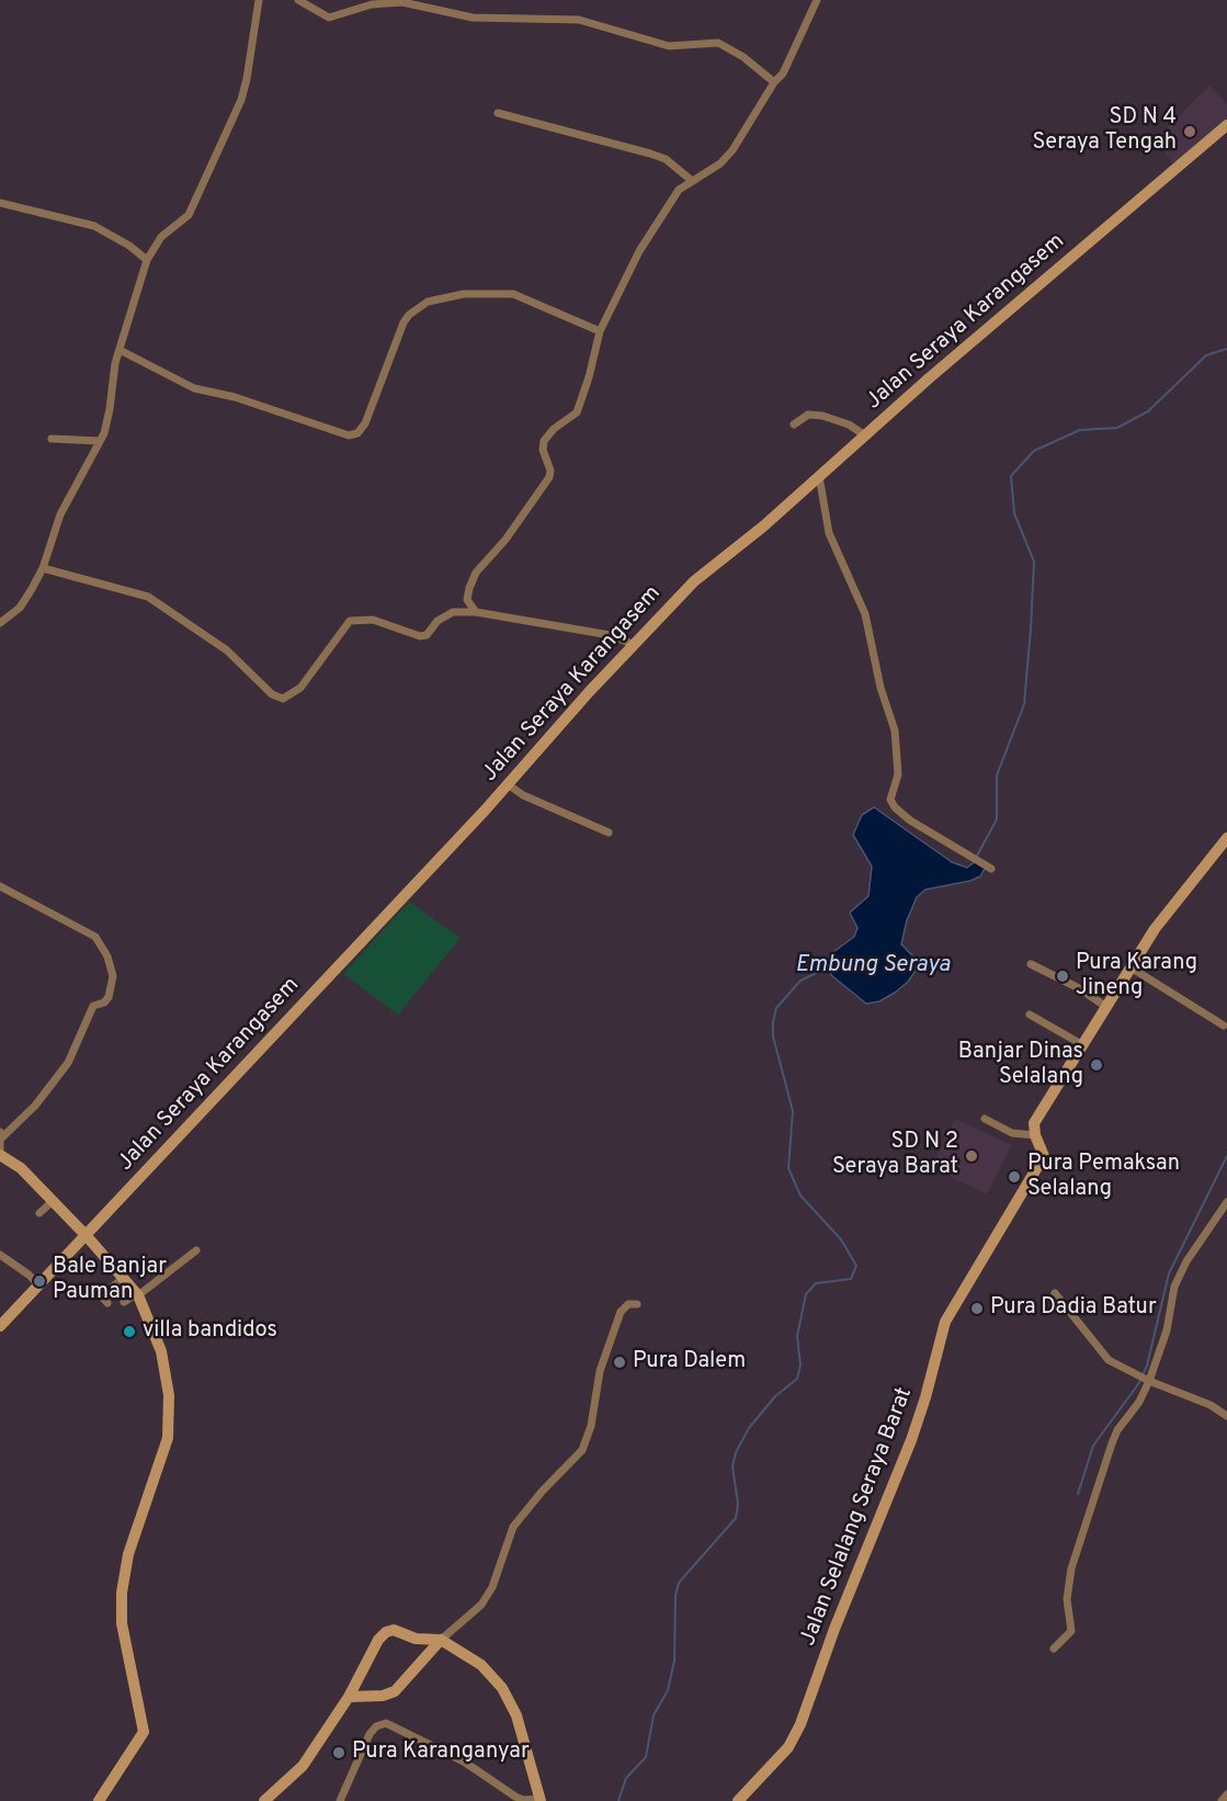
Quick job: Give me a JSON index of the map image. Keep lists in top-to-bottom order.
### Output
{
  "streets": {
    "street": ["Jalan Seraya Karangasem", "Jalan Selalang Seraya Barat"]
  },
  "water": ["Embung Seraya"],
  "places": [
    "SD N 4 Seraya Tengah",
    "Pura Karang Jineng",
    "Banjar Dinas Selalang",
    "SD N 2 Seraya Barat",
    "Pura Pemaksan Selalang",
    "Bale Banjar Pauman",
    "Pura Dadia Batur",
    "villa bandidos",
    "Pura Dalem",
    "Pura Karanganyar"
  ]
}
